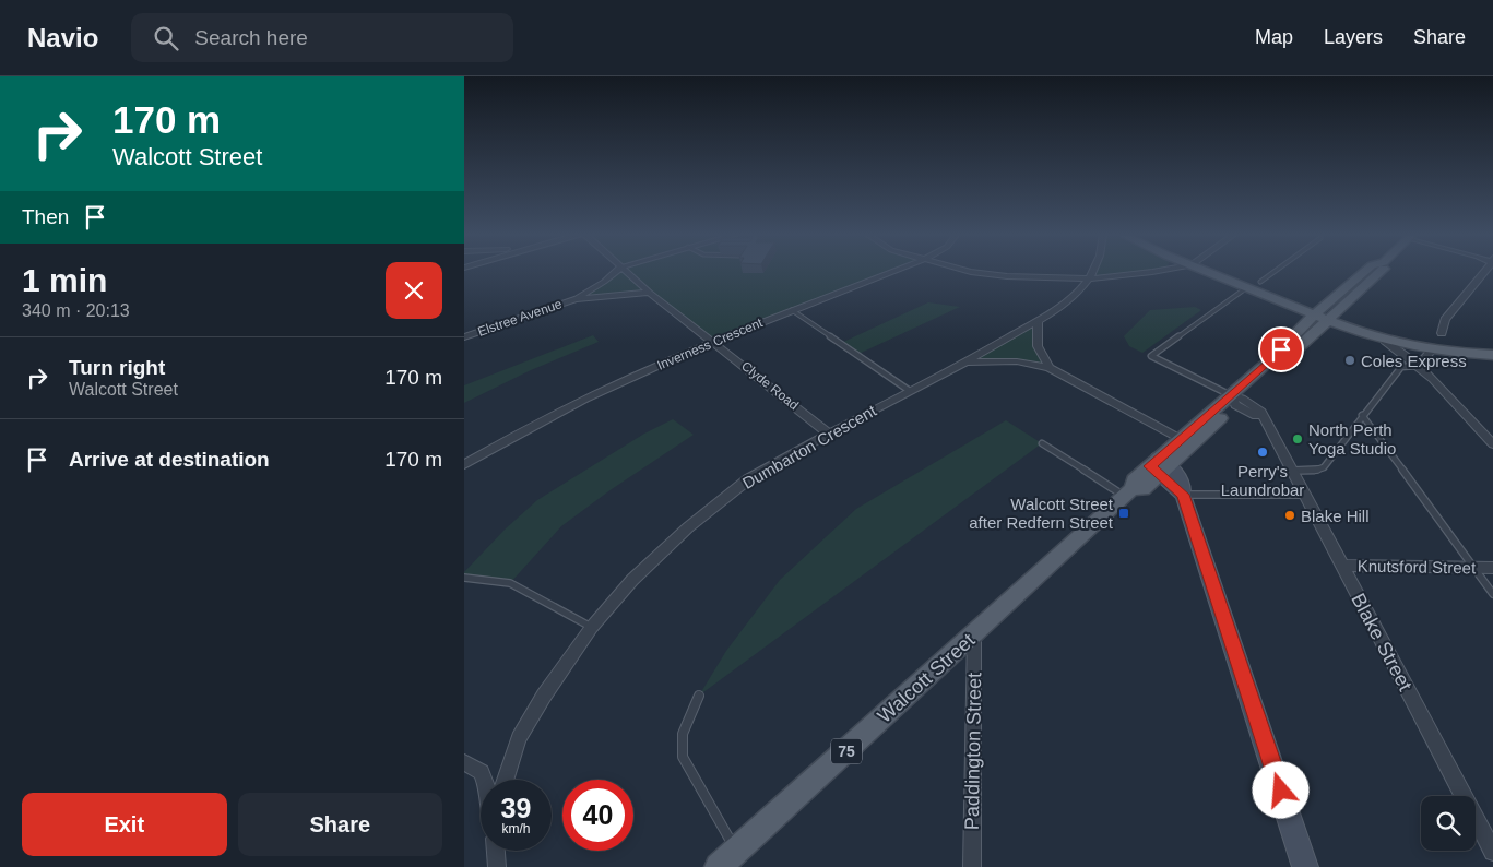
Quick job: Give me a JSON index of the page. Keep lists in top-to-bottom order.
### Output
{
  "streets": {
    "main road": ["Walcott Street", "75"],
    "street": [
      "Elstree Avenue",
      "Inverness Crescent",
      "Clyde Road",
      "Dumbarton Crescent",
      "Knutsford Street",
      "Blake Street",
      "Paddington Street"
    ]
  },
  "crossings": [
    ["Elstree Avenue", "Clyde Road"],
    ["Inverness Crescent", "Clyde Road"],
    ["Clyde Road", "Dumbarton Crescent"],
    ["Knutsford Street", "Blake Street"],
    ["Blake Street", "Walcott Street"],
    ["Walcott Street", "Paddington Street"]
  ],
  "places": {
    "other": [
      "Coles Express",
      "North Perth Yoga Studio",
      "Perry's Laundrobar",
      "Blake Hill"
    ],
    "transit": ["Walcott Street after Redfern Street"]
  },
  "page": {
    "header": "Navio",
    "search": "Search here",
    "nav": ["Map", "Layers", "Share"],
    "turn": ["170 m", "Walcott Street"],
    "then": "Then",
    "heading": ["1 min", "340 m · 20:13"],
    "list": [
      {
        "name": "Turn right",
        "note": "Walcott Street",
        "value": "170 m"
      },
      {
        "name": "Arrive at destination",
        "value": "170 m"
      }
    ],
    "speed": "39 km/h",
    "limit": "40",
    "buttons": ["Exit", "Share"]
  }
}
